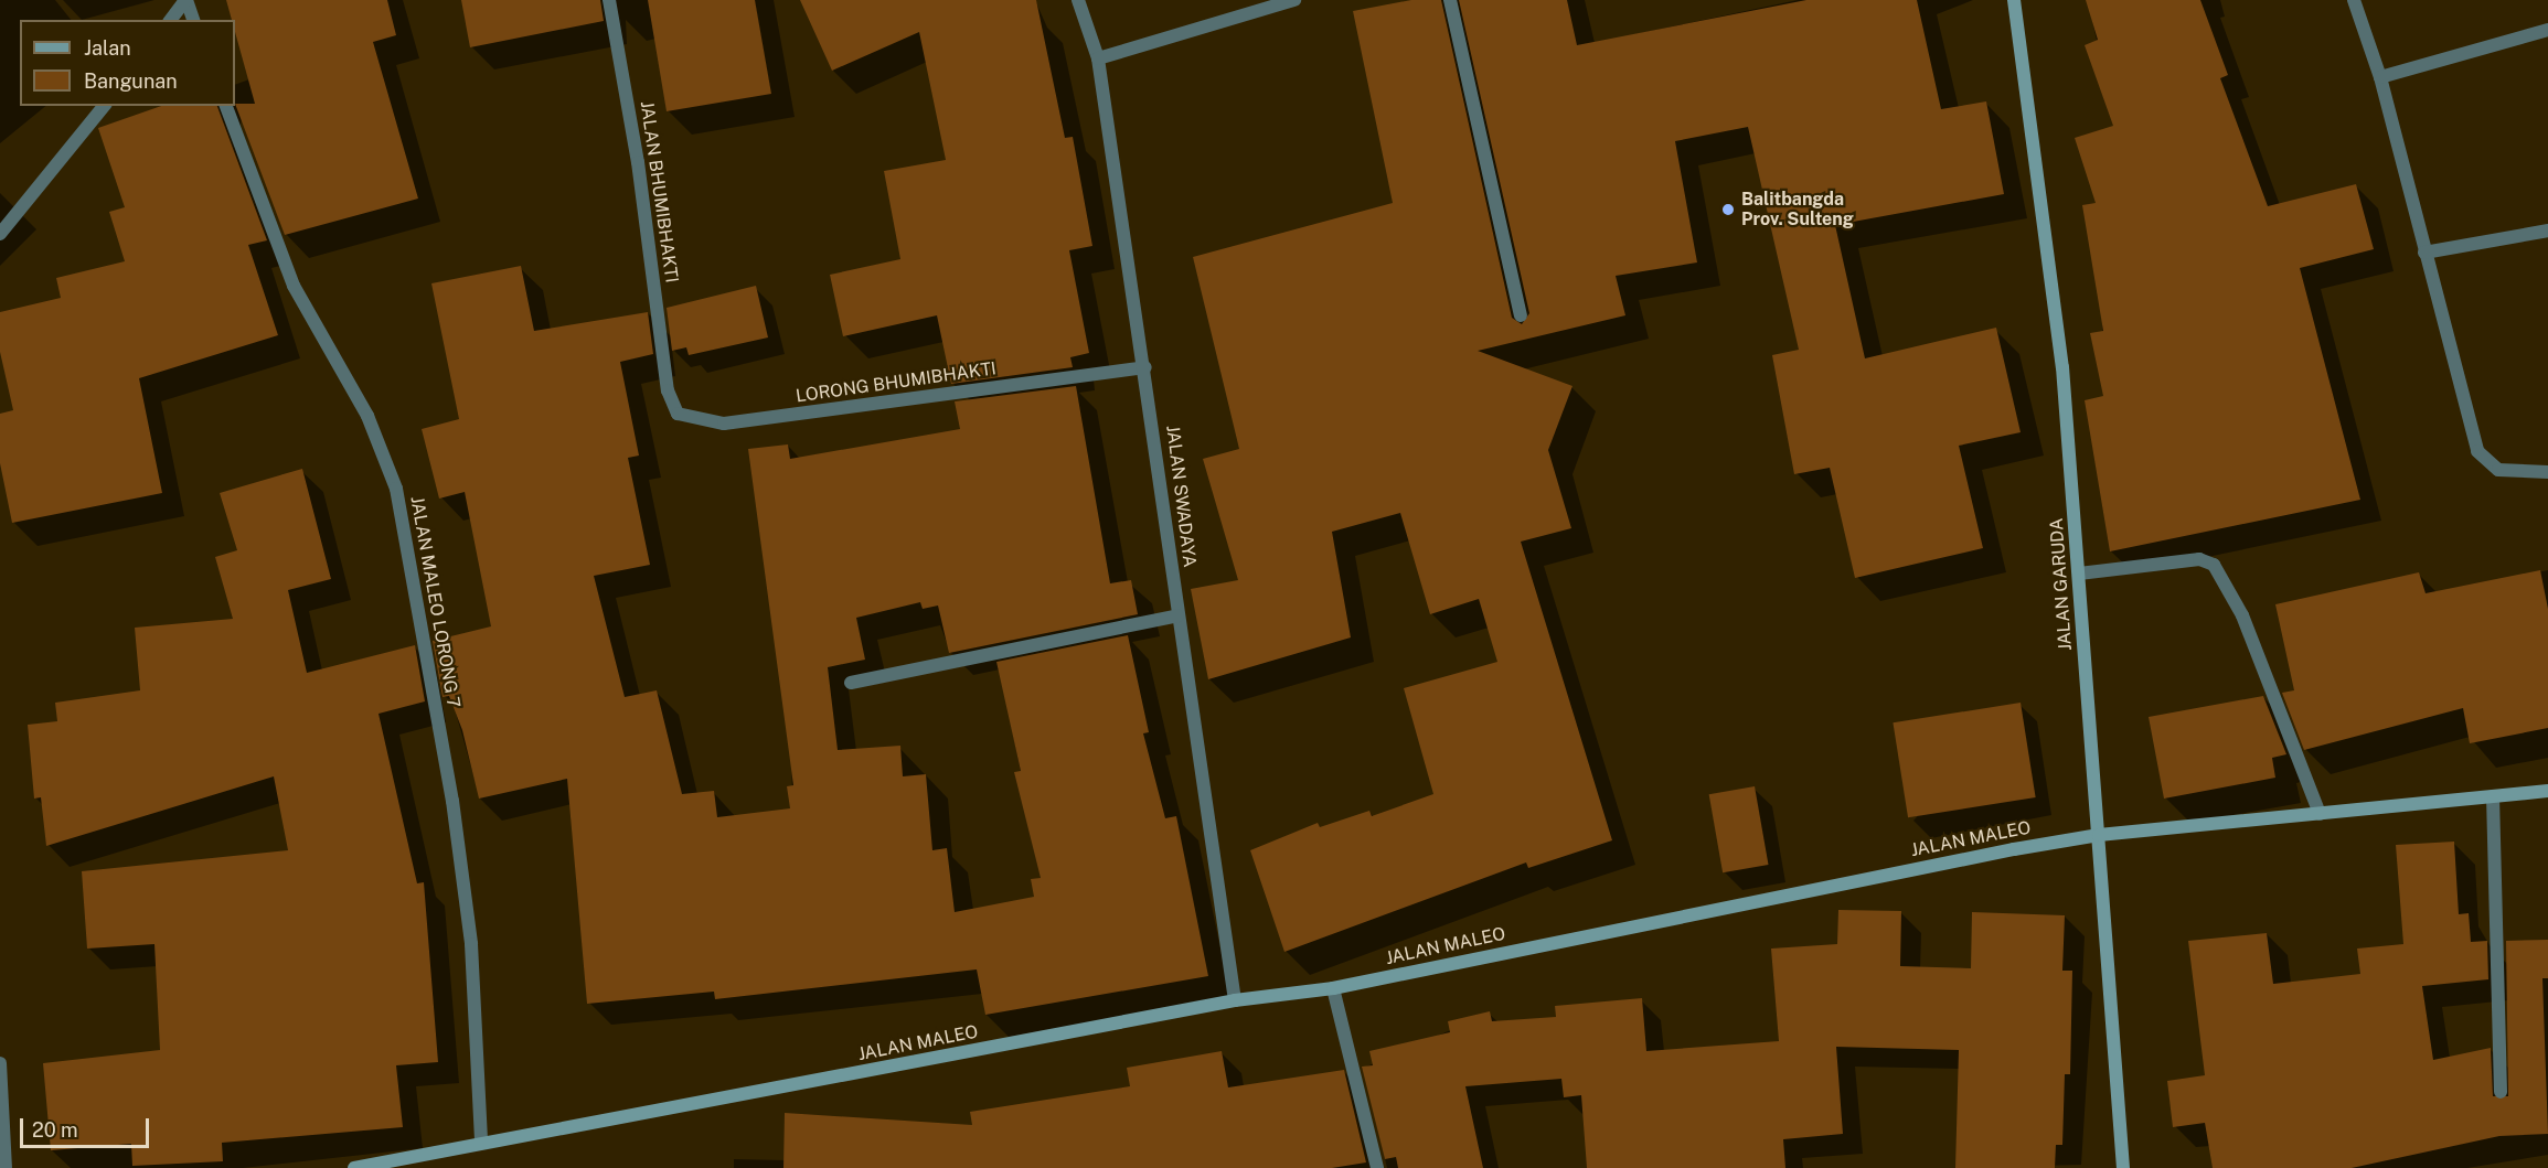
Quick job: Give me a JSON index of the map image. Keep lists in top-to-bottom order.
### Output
{
  "streets": {
    "street": [
      "JALAN BHUMIBHAKTI",
      "LORONG BHUMIBHAKTI",
      "JALAN SWADAYA",
      "JALAN GARUDA",
      "JALAN MALEO LORONG 7",
      "JALAN MALEO"
    ]
  },
  "crossings": [
    ["JALAN BHUMIBHAKTI", "LORONG BHUMIBHAKTI"],
    ["LORONG BHUMIBHAKTI", "JALAN SWADAYA"],
    ["JALAN SWADAYA", "JALAN MALEO"],
    ["JALAN GARUDA", "JALAN MALEO"],
    ["JALAN MALEO LORONG 7", "JALAN MALEO"]
  ],
  "places": ["Balitbangda Prov. Sulteng"],
  "legend": ["Jalan", "Bangunan"],
  "scale_bar": "20 m"
}
